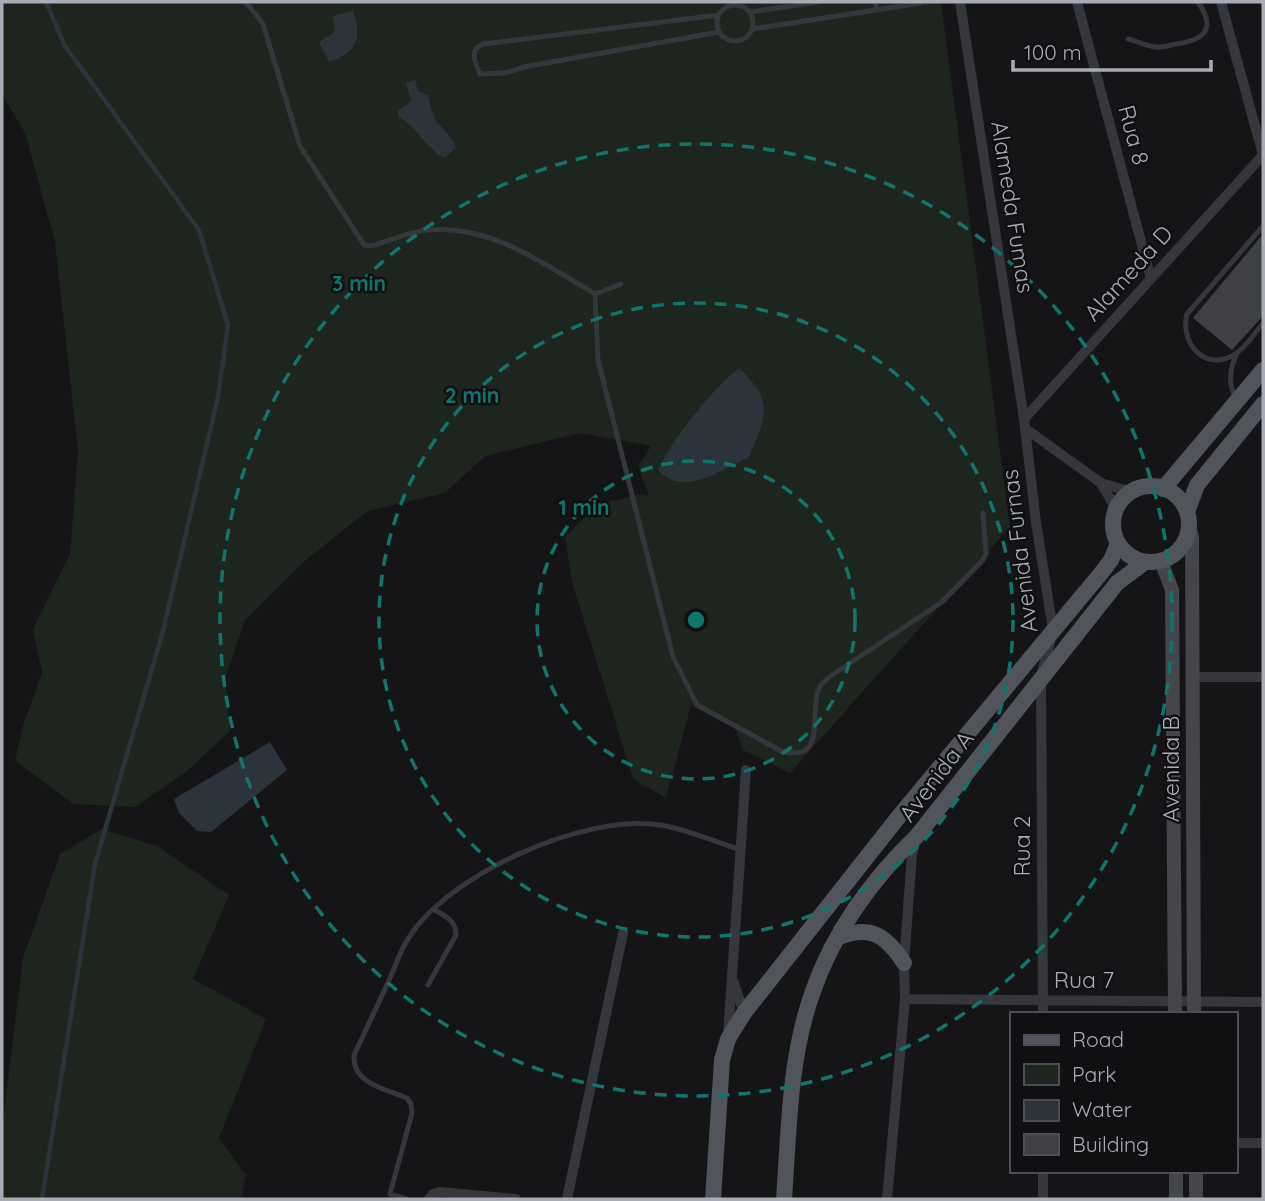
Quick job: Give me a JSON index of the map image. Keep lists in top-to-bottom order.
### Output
{
  "streets": {
    "main road": ["Avenida A"],
    "street": [
      "Rua 8",
      "Alameda Fumas",
      "Alameda D",
      "Avenida Furnas",
      "Avenida B",
      "Rua 2",
      "Rua 7"
    ]
  },
  "crossings": [
    ["Rua 8", "Alameda D"],
    ["Alameda Fumas", "Alameda D"],
    ["Alameda Fumas", "Avenida Furnas"],
    ["Alameda D", "Avenida Furnas"],
    ["Avenida Furnas", "Avenida A"],
    ["Avenida Furnas", "Rua 2"],
    ["Avenida B", "Avenida A"],
    ["Avenida B", "Rua 7"],
    ["Avenida A", "Rua 2"],
    ["Avenida A", "Rua 7"],
    ["Rua 2", "Rua 7"]
  ],
  "legend": [
    "Road",
    "Park",
    "Water",
    "Building"
  ],
  "scale_bar": "100 m",
  "rings": ["3 min", "2 min", "1 min"]
}
